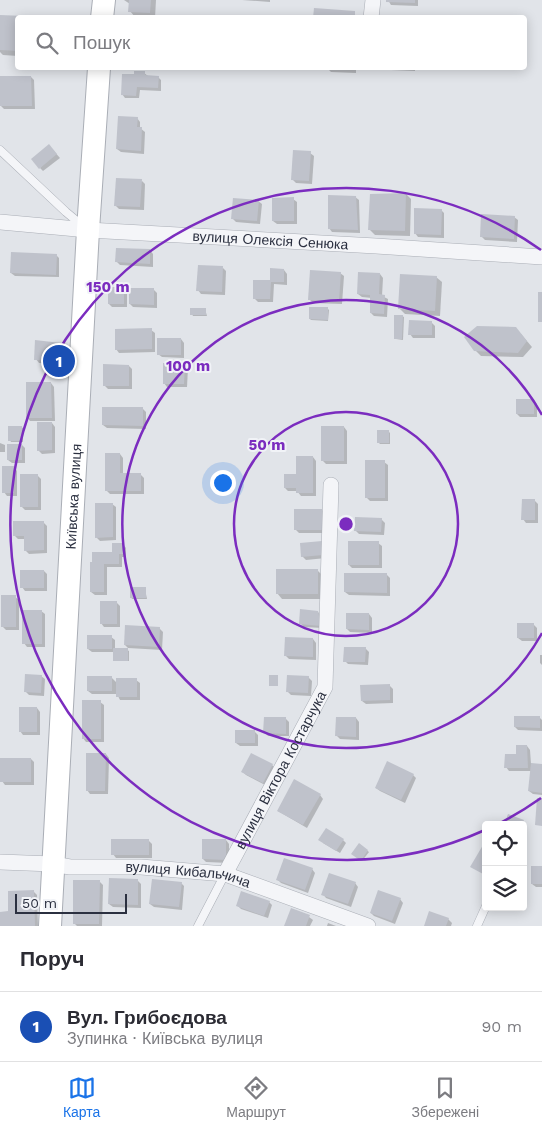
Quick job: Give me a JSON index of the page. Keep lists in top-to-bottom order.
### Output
{
  "streets": {
    "main road": ["Київська вулиця"],
    "street": ["вулиця Олексія Сенюка", "вулиця Віктора Костарчука", "вулиця Кибальчича"]
  },
  "crossings": [
    ["вулиця Олексія Сенюка", "Київська вулиця"],
    ["Київська вулиця", "вулиця Кибальчича"],
    ["вулиця Віктора Костарчука", "вулиця Кибальчича"]
  ],
  "scale_bar": "50 m",
  "page": {
    "search": "Пошук",
    "pins": "1",
    "scale": "50 m",
    "heading": "Поруч",
    "list": [
      {
        "mark": "1",
        "name": "Вул. Грибоєдова",
        "note": "Зупинка · Київська вулиця",
        "value": "90 m"
      }
    ],
    "nav": ["Карта", "Маршрут", "Збережені"]
  },
  "rings": ["150 m", "100 m", "50 m"]
}
